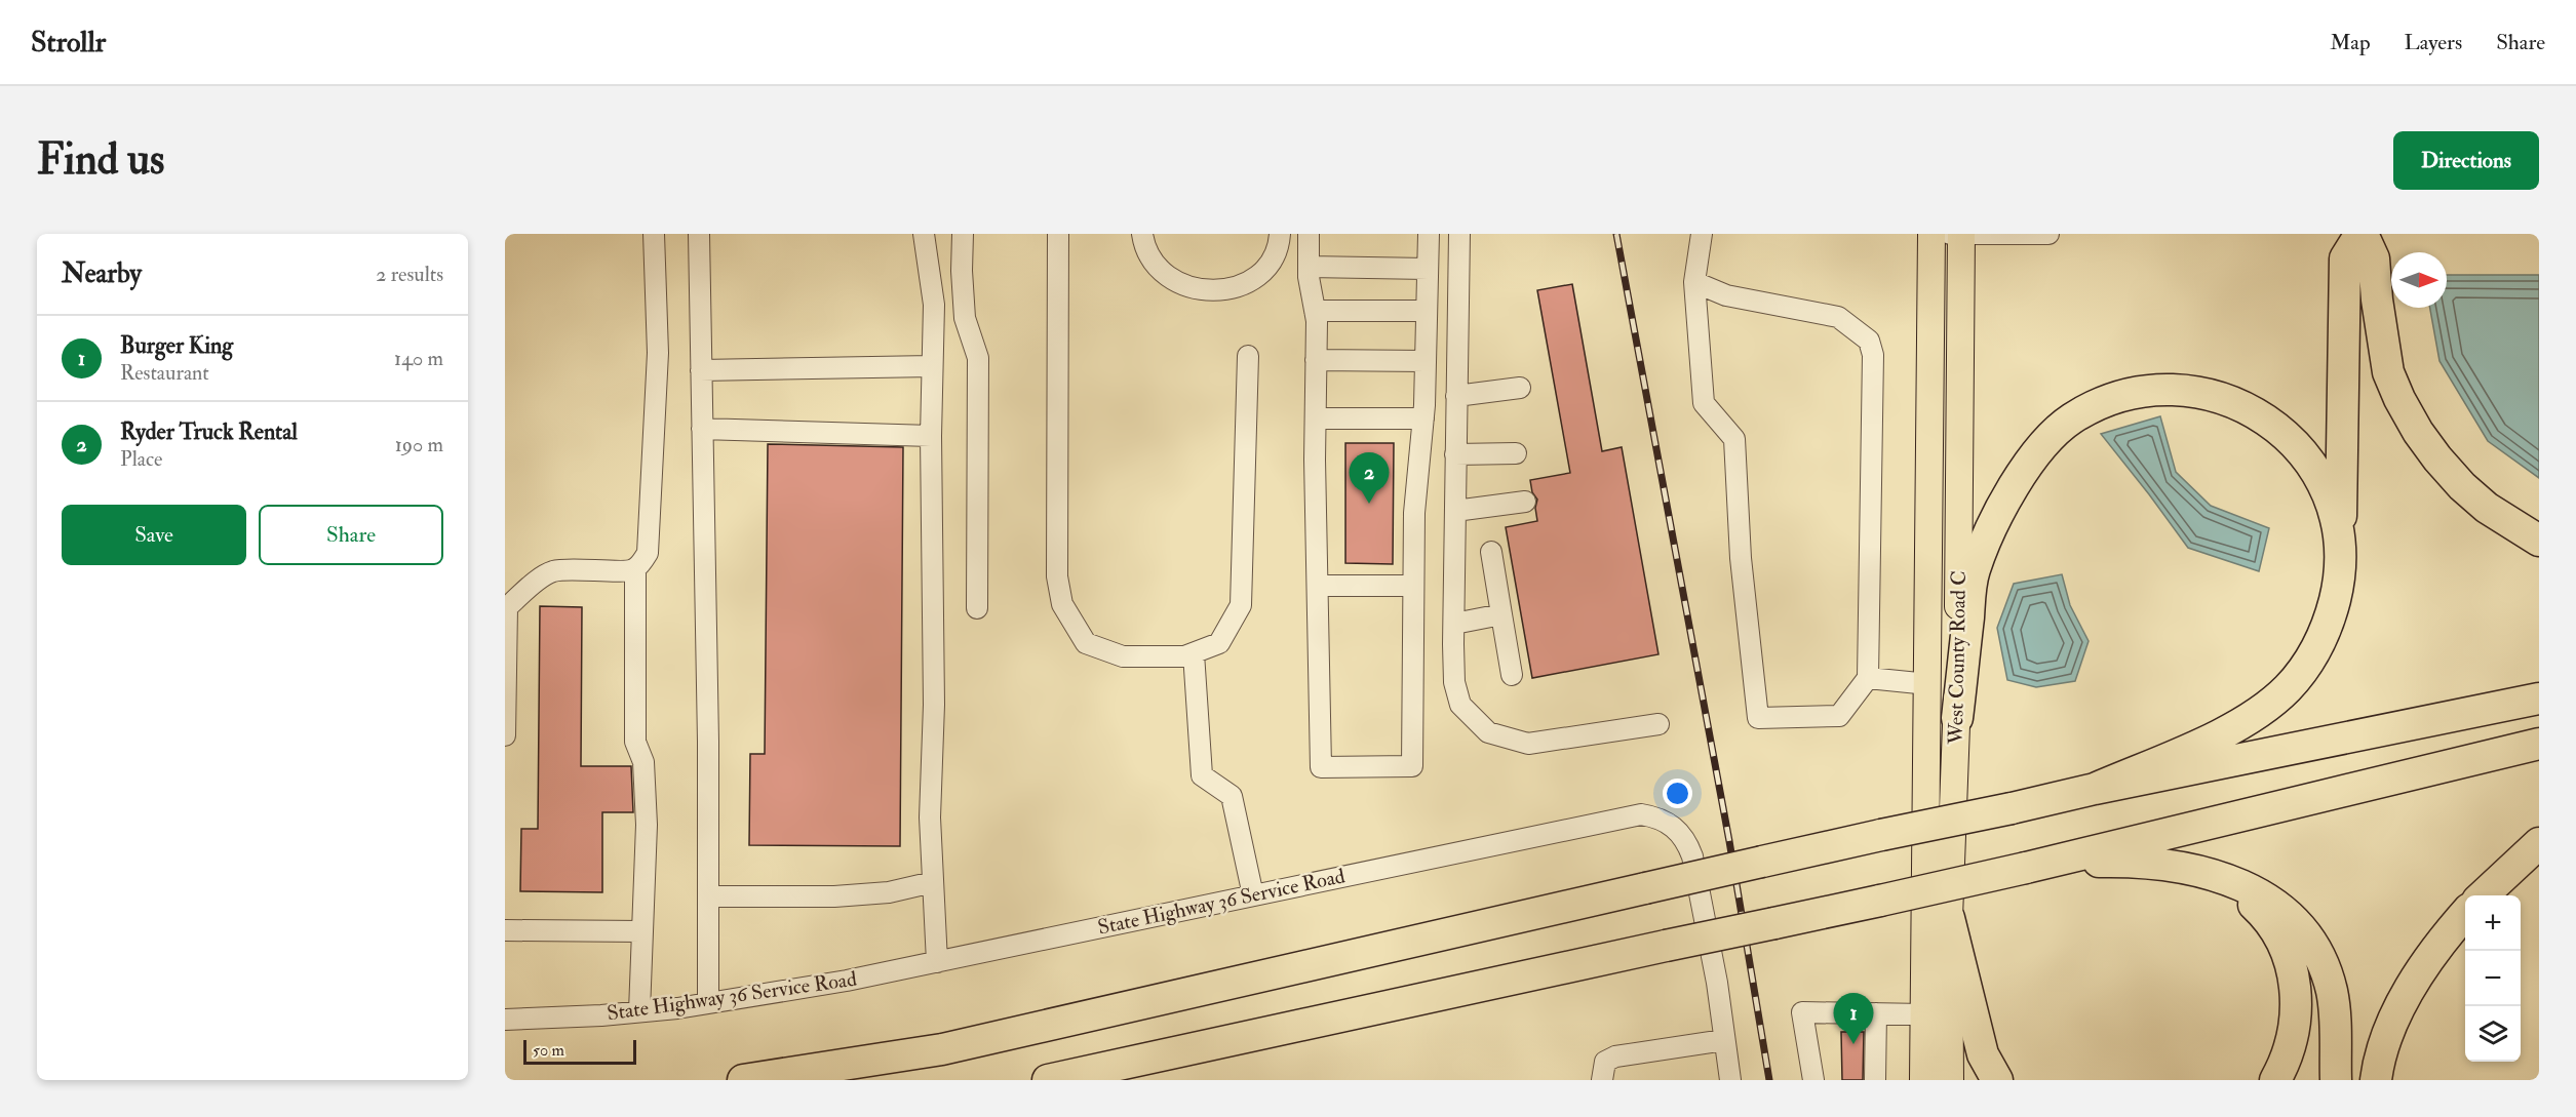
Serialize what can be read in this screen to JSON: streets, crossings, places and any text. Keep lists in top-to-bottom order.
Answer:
{
  "streets": {
    "main road": ["West County Road C"],
    "street": ["State Highway 36 Service Road"]
  },
  "scale_bar": "50 m",
  "north": "right",
  "page": {
    "header": "Strollr",
    "nav": ["Map", "Layers", "Share"],
    "buttons": [
      "Directions",
      ["Save", "Share"]
    ],
    "title": "Find us",
    "heading": ["Nearby", "2 results"],
    "list": [
      {
        "mark": "1",
        "name": "Burger King",
        "note": "Restaurant",
        "value": "140 m"
      },
      {
        "mark": "2",
        "name": "Ryder Truck Rental",
        "note": "Place",
        "value": "190 m"
      }
    ],
    "pins": ["2", "1"],
    "map_buttons": ["+", "−"],
    "scale": "50 m"
  }
}
